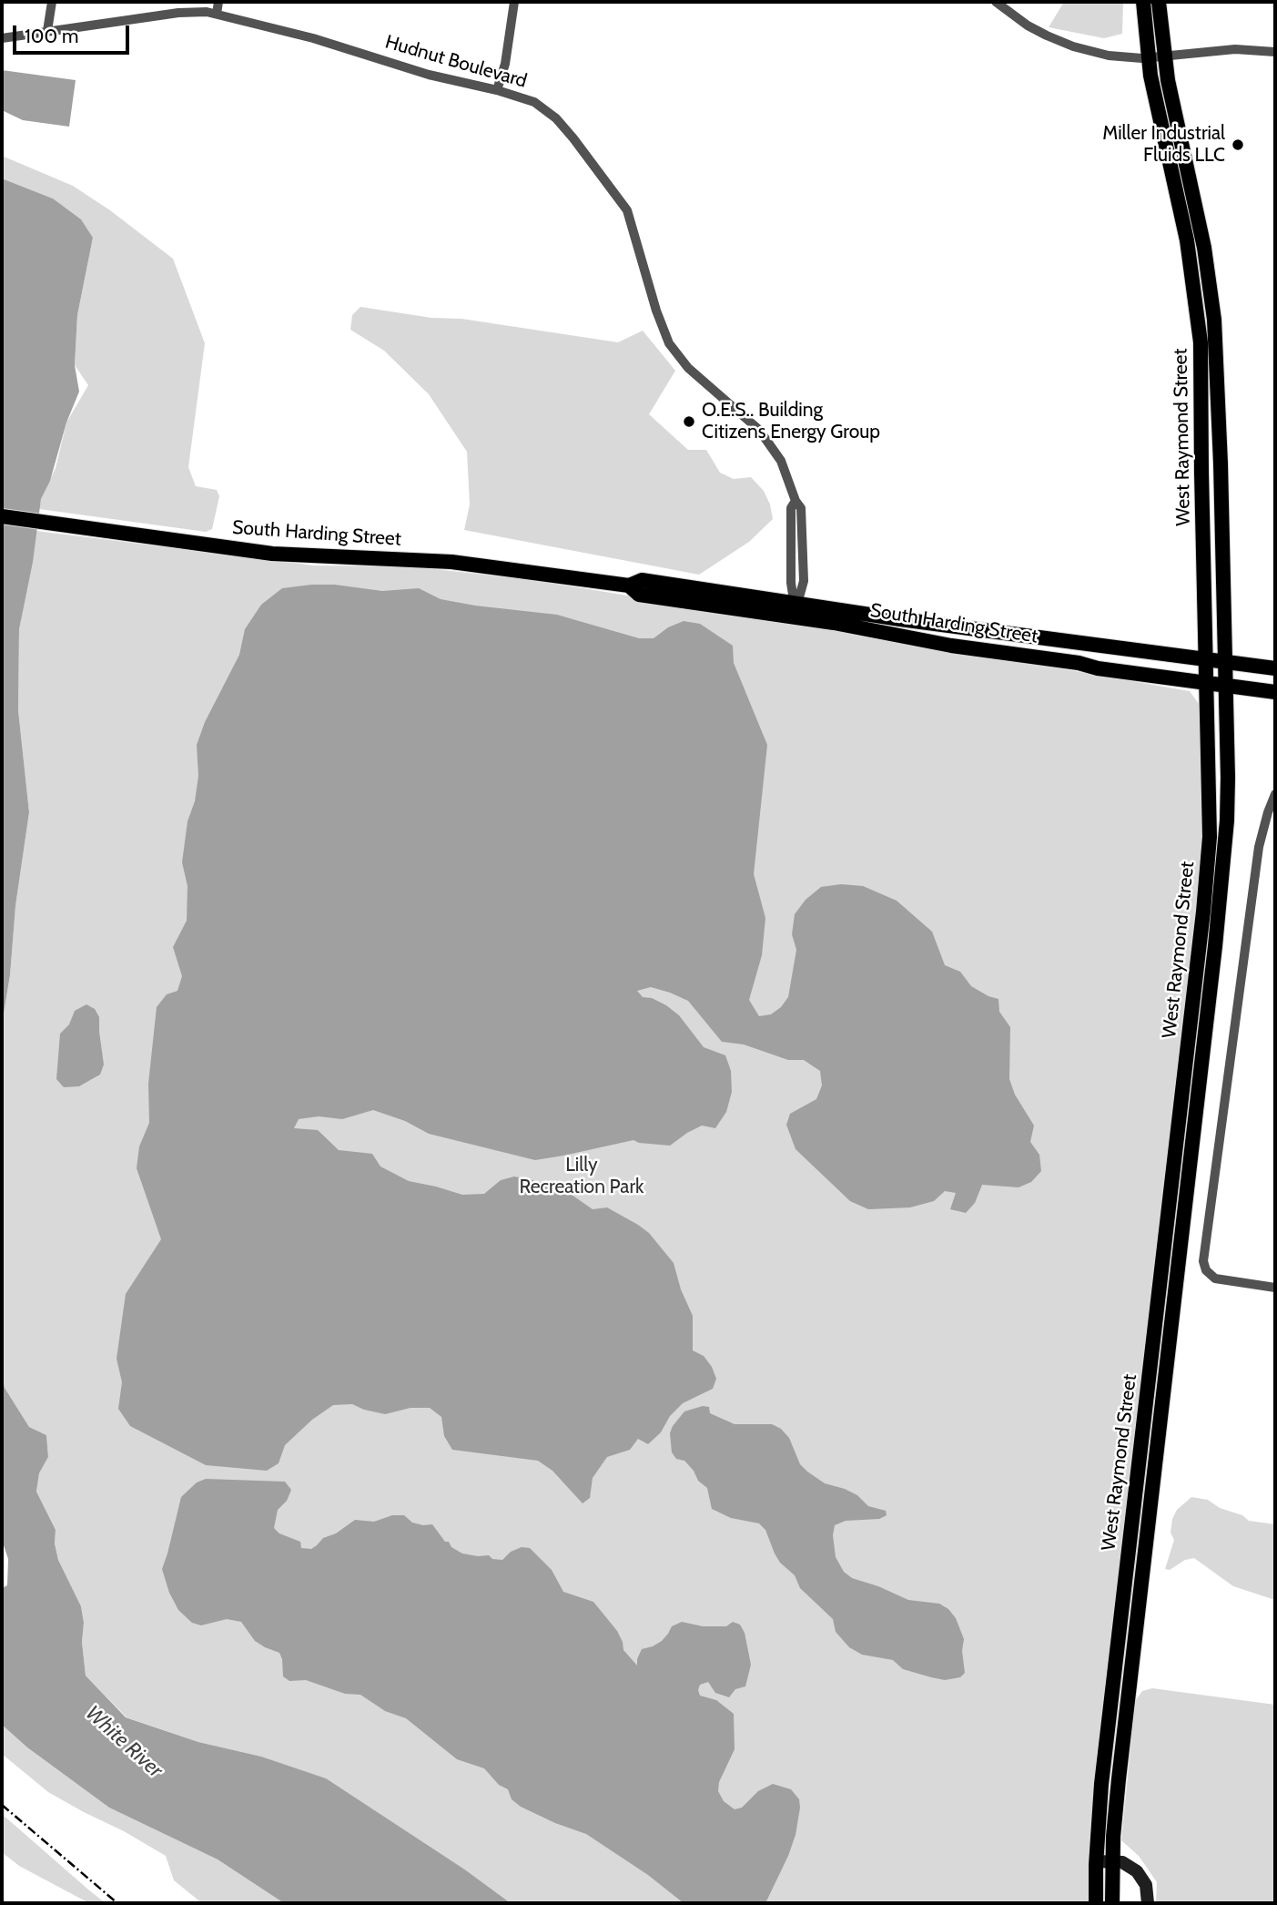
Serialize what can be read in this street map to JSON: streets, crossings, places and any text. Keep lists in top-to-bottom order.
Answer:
{
  "streets": {
    "main road": ["West Raymond Street", "South Harding Street"],
    "street": ["Hudnut Boulevard"]
  },
  "crossings": [
    ["Hudnut Boulevard", "South Harding Street"],
    ["West Raymond Street", "South Harding Street"]
  ],
  "water": ["White River"],
  "parks": ["Lilly Recreation Park"],
  "places": ["Miller Industrial Fluids LLC", "O.E.S.. Building Citizens Energy Group"],
  "scale_bar": "100 m"
}
